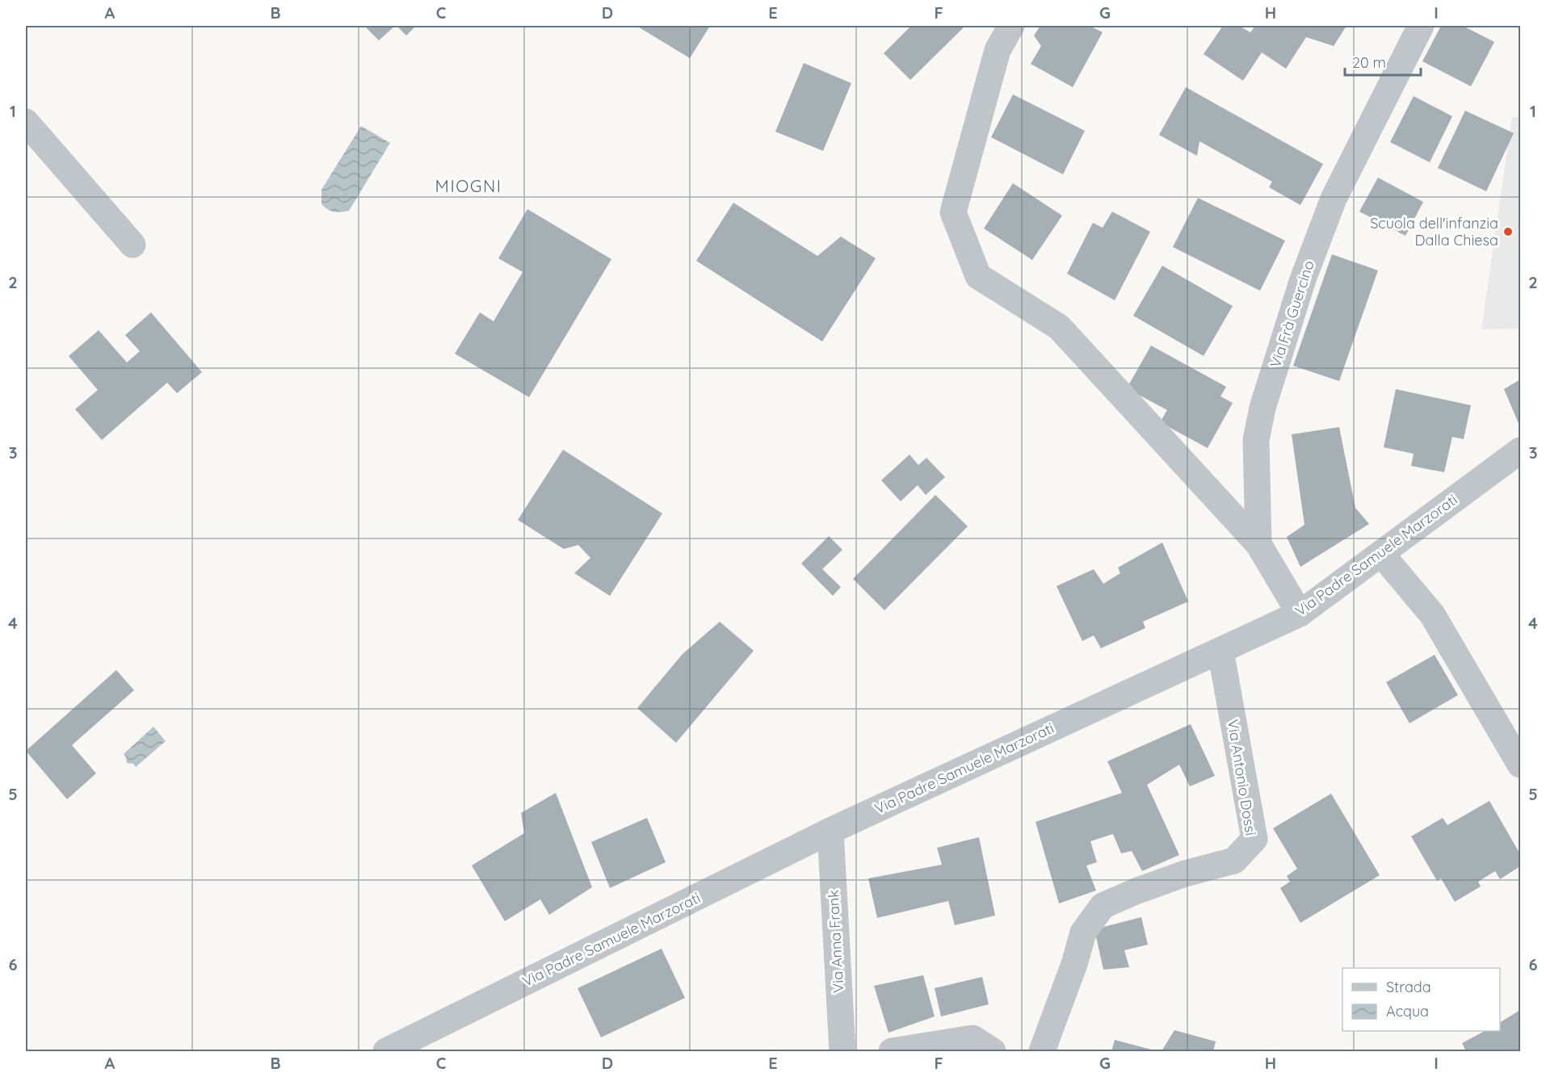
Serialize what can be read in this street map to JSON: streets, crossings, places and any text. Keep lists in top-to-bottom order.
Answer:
{
  "streets": {
    "street": [
      "Via Frà Guercino",
      "Via Padre Samuele Marzorati",
      "Via Antonio Dossi",
      "Via Anna Frank"
    ]
  },
  "crossings": [
    ["Via Frà Guercino", "Via Padre Samuele Marzorati"],
    ["Via Padre Samuele Marzorati", "Via Antonio Dossi"],
    ["Via Padre Samuele Marzorati", "Via Anna Frank"]
  ],
  "districts": ["MIOGNI"],
  "places": ["Scuola dell'infanzia Dalla Chiesa"],
  "legend": ["Strada", "Acqua"],
  "scale_bar": "20 m",
  "grid": {
    "columns": [
      "A",
      "B",
      "C",
      "D",
      "E",
      "F",
      "G",
      "H",
      "I"
    ],
    "rows": [
      "1",
      "2",
      "3",
      "4",
      "5",
      "6"
    ]
  }
}
